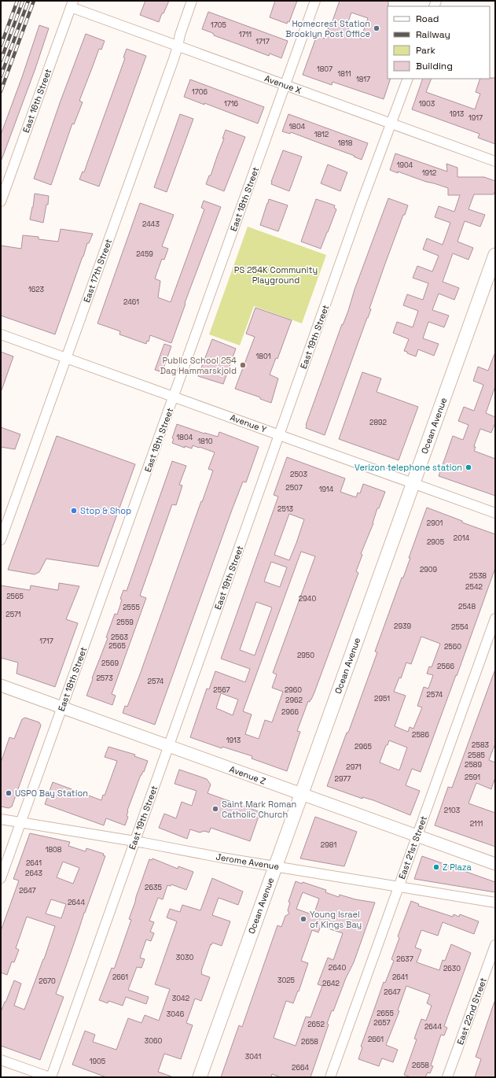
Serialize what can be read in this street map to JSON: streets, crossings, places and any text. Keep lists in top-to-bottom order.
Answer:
{
  "streets": {
    "main road": ["Ocean Avenue"],
    "street": [
      "Avenue X",
      "East 16th Street",
      "East 18th Street",
      "East 17th Street",
      "East 19th Street",
      "Avenue Y",
      "Avenue Z",
      "East 21st Street",
      "Jerome Avenue",
      "East 22nd Street"
    ]
  },
  "crossings": [
    ["Avenue X", "East 16th Street"],
    ["Avenue X", "East 18th Street"],
    ["Avenue X", "East 17th Street"],
    ["Avenue X", "East 19th Street"],
    ["East 18th Street", "Avenue Y"],
    ["East 18th Street", "Avenue Z"],
    ["East 18th Street", "Jerome Avenue"],
    ["East 17th Street", "Avenue Y"],
    ["East 19th Street", "Avenue Y"],
    ["East 19th Street", "Avenue Z"],
    ["East 19th Street", "Jerome Avenue"],
    ["Avenue Y", "Ocean Avenue"],
    ["Ocean Avenue", "Avenue Z"],
    ["Ocean Avenue", "Jerome Avenue"],
    ["Avenue Z", "East 21st Street"],
    ["East 21st Street", "Jerome Avenue"]
  ],
  "parks": ["PS 254K Community Playground"],
  "places": [
    "Homecrest Station Brooklyn Post Office",
    "Public School 254 Dag Hammarskjold",
    "Verizon telephone station",
    "Stop & Shop",
    "USPO Bay Station",
    "Saint Mark Roman Catholic Church",
    "Z Plaza",
    "Young Israel of Kings Bay"
  ],
  "house_numbers": [
    "1705",
    "1711",
    "1717",
    "1807",
    "1811",
    "1817",
    "1706",
    "1716",
    "1903",
    "1913",
    "1917",
    "1804",
    "1812",
    "1818",
    "1904",
    "1912",
    "2443",
    "2459",
    "1623",
    "2461",
    "1801",
    "2892",
    "1804",
    "1810",
    "2503",
    "2507",
    "1914",
    "2513",
    "2901",
    "2014",
    "2905",
    "2909",
    "2538",
    "2542",
    "2565",
    "2940",
    "2548",
    "2555",
    "2571",
    "2559",
    "2939",
    "2554",
    "2563",
    "1717",
    "2565",
    "2560",
    "2950",
    "2569",
    "2566",
    "2573",
    "2574",
    "2567",
    "2960",
    "2574",
    "2951",
    "2962",
    "2966",
    "2586",
    "1913",
    "2583",
    "2965",
    "2585",
    "2589",
    "2971",
    "2591",
    "2977",
    "2103",
    "2111",
    "2981",
    "1808",
    "2641",
    "2643",
    "2635",
    "2647",
    "2644",
    "3030",
    "2637",
    "2640",
    "2630",
    "2661",
    "2641",
    "3025",
    "2670",
    "2642",
    "2647",
    "3042",
    "2655",
    "3046",
    "2657",
    "2652",
    "2644",
    "2661",
    "3060",
    "2658",
    "3041",
    "1905",
    "2658",
    "2664"
  ],
  "legend": [
    "Road",
    "Railway",
    "Park",
    "Building"
  ]
}
